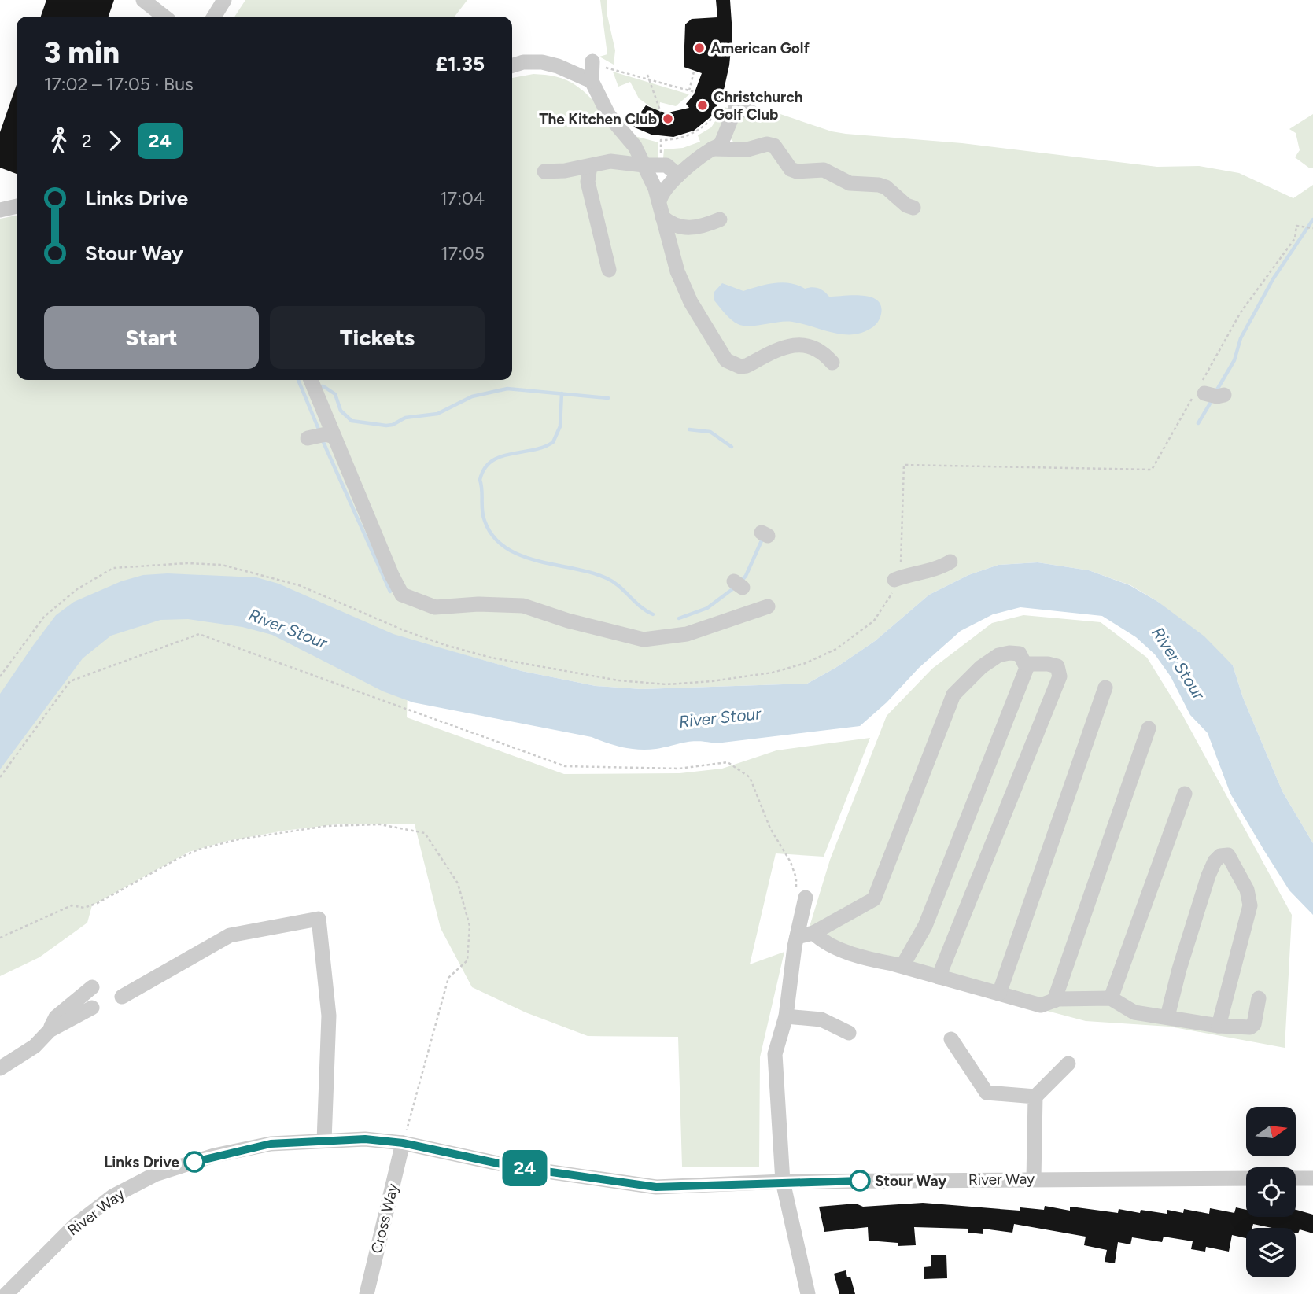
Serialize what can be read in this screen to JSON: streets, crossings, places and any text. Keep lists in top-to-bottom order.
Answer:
{
  "streets": {
    "street": ["River Way", "Cross Way"]
  },
  "crossings": [
    ["River Way", "Cross Way"]
  ],
  "water": ["River Stour"],
  "places": [
    "American Golf",
    "Christchurch Golf Club",
    "The Kitchen Club",
    "Links Drive",
    "Stour Way"
  ],
  "lines": ["bus line 24"],
  "north": "right",
  "page": {
    "on_map": "24",
    "heading": ["3 min", "17:02 – 17:05 · Bus", "£1.35"],
    "legs": ["2", "24"],
    "list": [
      {
        "name": "Links Drive",
        "value": "17:04"
      },
      {
        "name": "Stour Way",
        "value": "17:05"
      }
    ],
    "buttons": ["Start", "Tickets"]
  }
}
